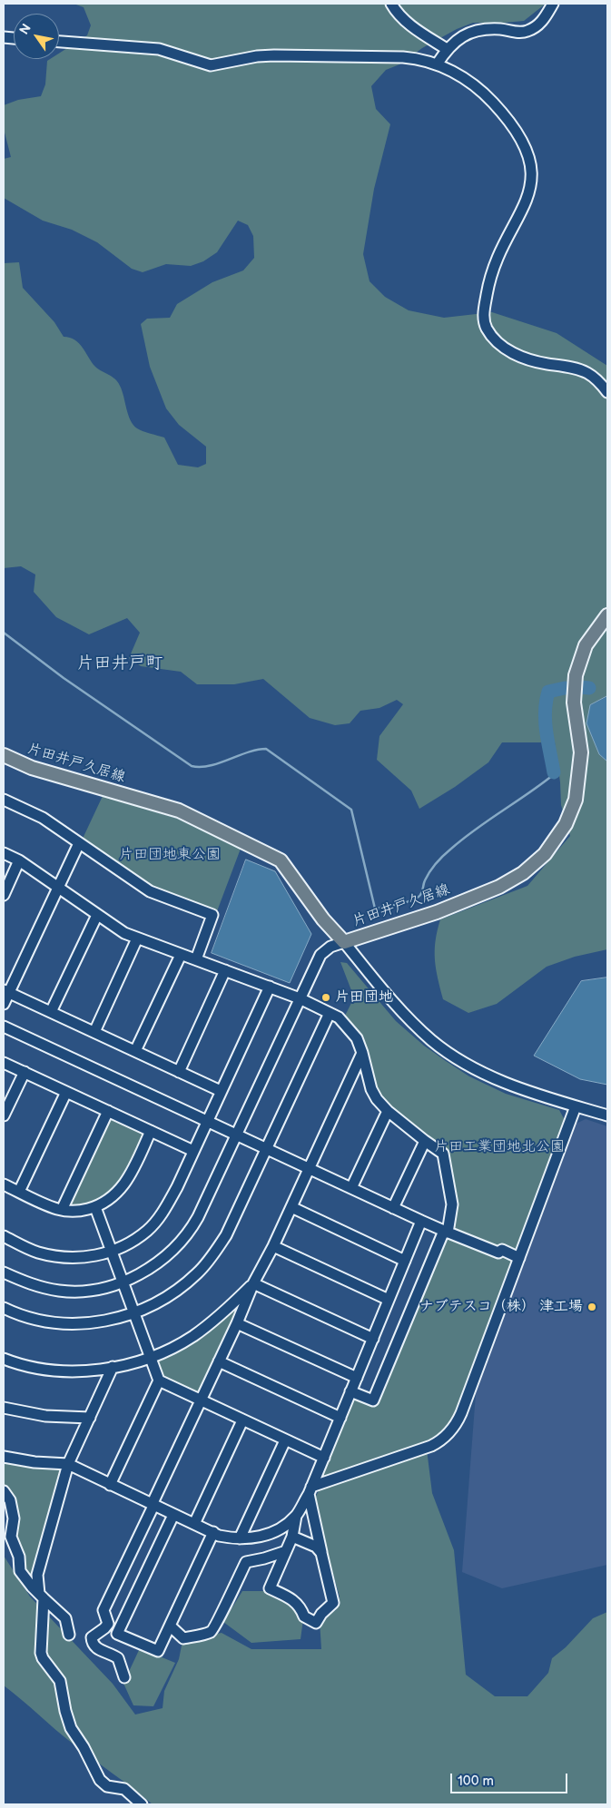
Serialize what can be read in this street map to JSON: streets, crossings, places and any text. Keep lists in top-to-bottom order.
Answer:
{
  "streets": {
    "main road": ["片田井戸久居線"]
  },
  "districts": ["片田井戸町"],
  "parks": ["片田団地東公園", "片田工業団地北公園"],
  "places": ["片田団地", "ナブテスコ（株） 津工場"],
  "scale_bar": "100 m",
  "north": "top left"
}
